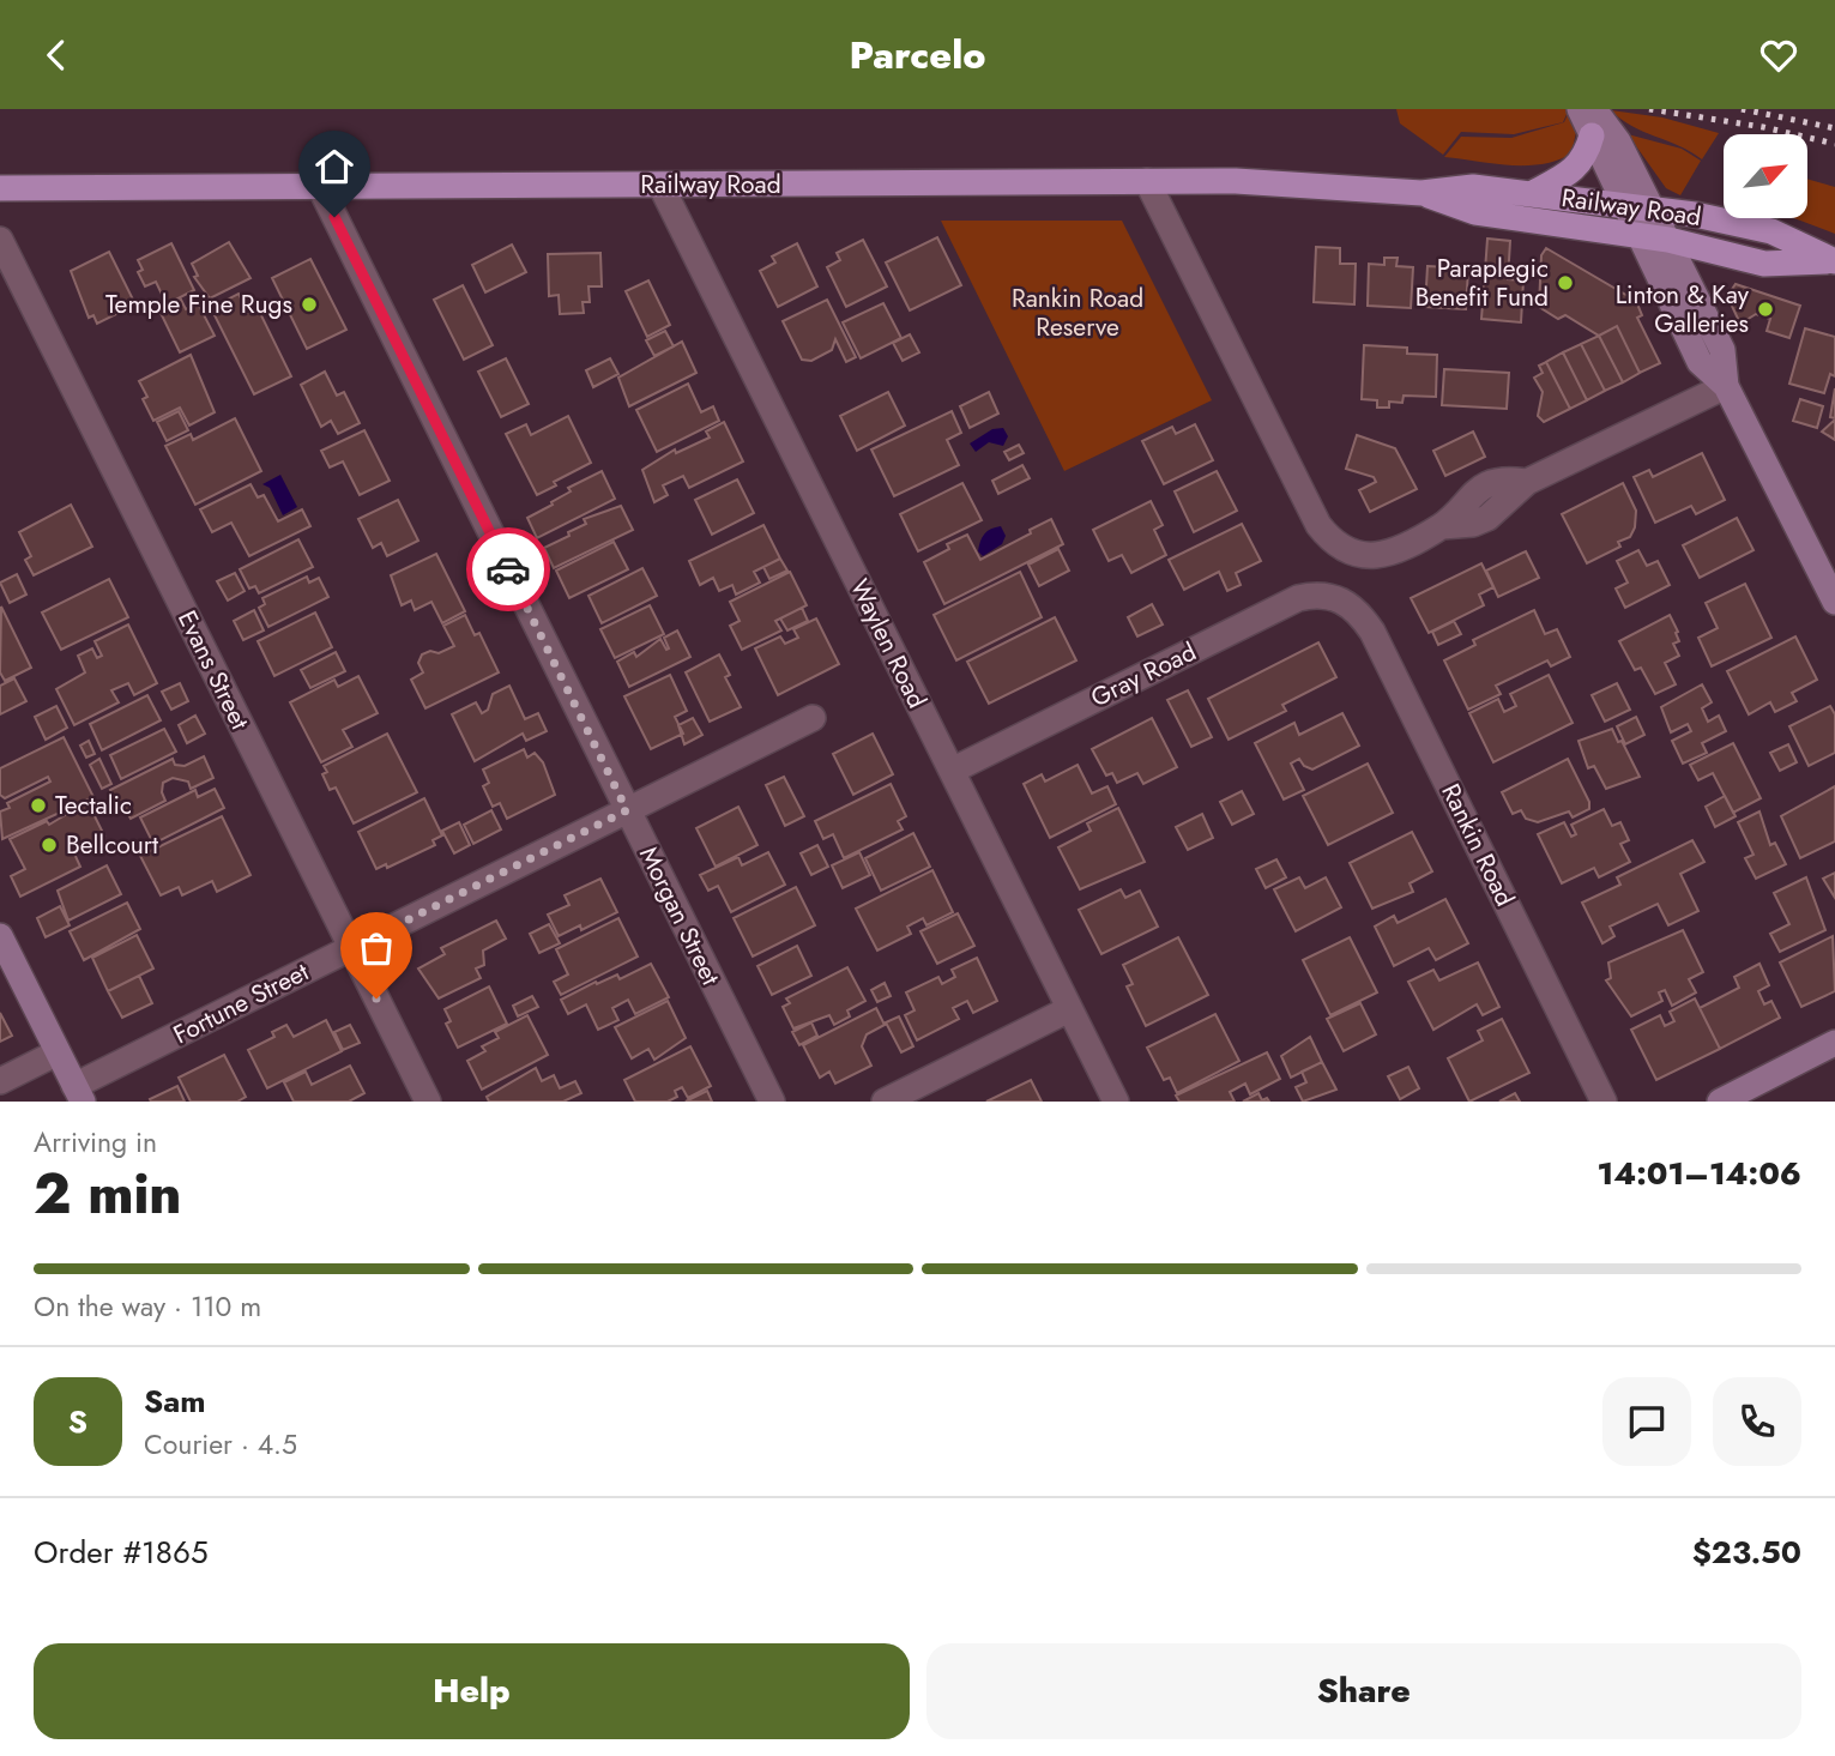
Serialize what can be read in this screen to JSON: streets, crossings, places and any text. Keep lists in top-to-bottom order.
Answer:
{
  "streets": {
    "main road": ["Railway Road"],
    "street": [
      "Waylen Road",
      "Evans Street",
      "Gray Road",
      "Rankin Road",
      "Morgan Street",
      "Fortune Street"
    ]
  },
  "crossings": [
    ["Railway Road", "Waylen Road"],
    ["Railway Road", "Morgan Street"],
    ["Waylen Road", "Gray Road"],
    ["Evans Street", "Fortune Street"],
    ["Gray Road", "Rankin Road"],
    ["Morgan Street", "Fortune Street"]
  ],
  "parks": ["Rankin Road Reserve"],
  "places": [
    "Paraplegic Benefit Fund",
    "Temple Fine Rugs",
    "Linton & Kay Galleries",
    "Tectalic",
    "Bellcourt"
  ],
  "north": "top right",
  "page": {
    "header": "Parcelo",
    "heading": ["2 min", "Arriving in", "14:01–14:06"],
    "panel": [
      "Sam",
      "Courier · 4.5",
      "Order #1865",
      "$23.50"
    ],
    "bar": "On the way · 110 m",
    "round": "S",
    "buttons": ["Help", "Share"]
  }
}
